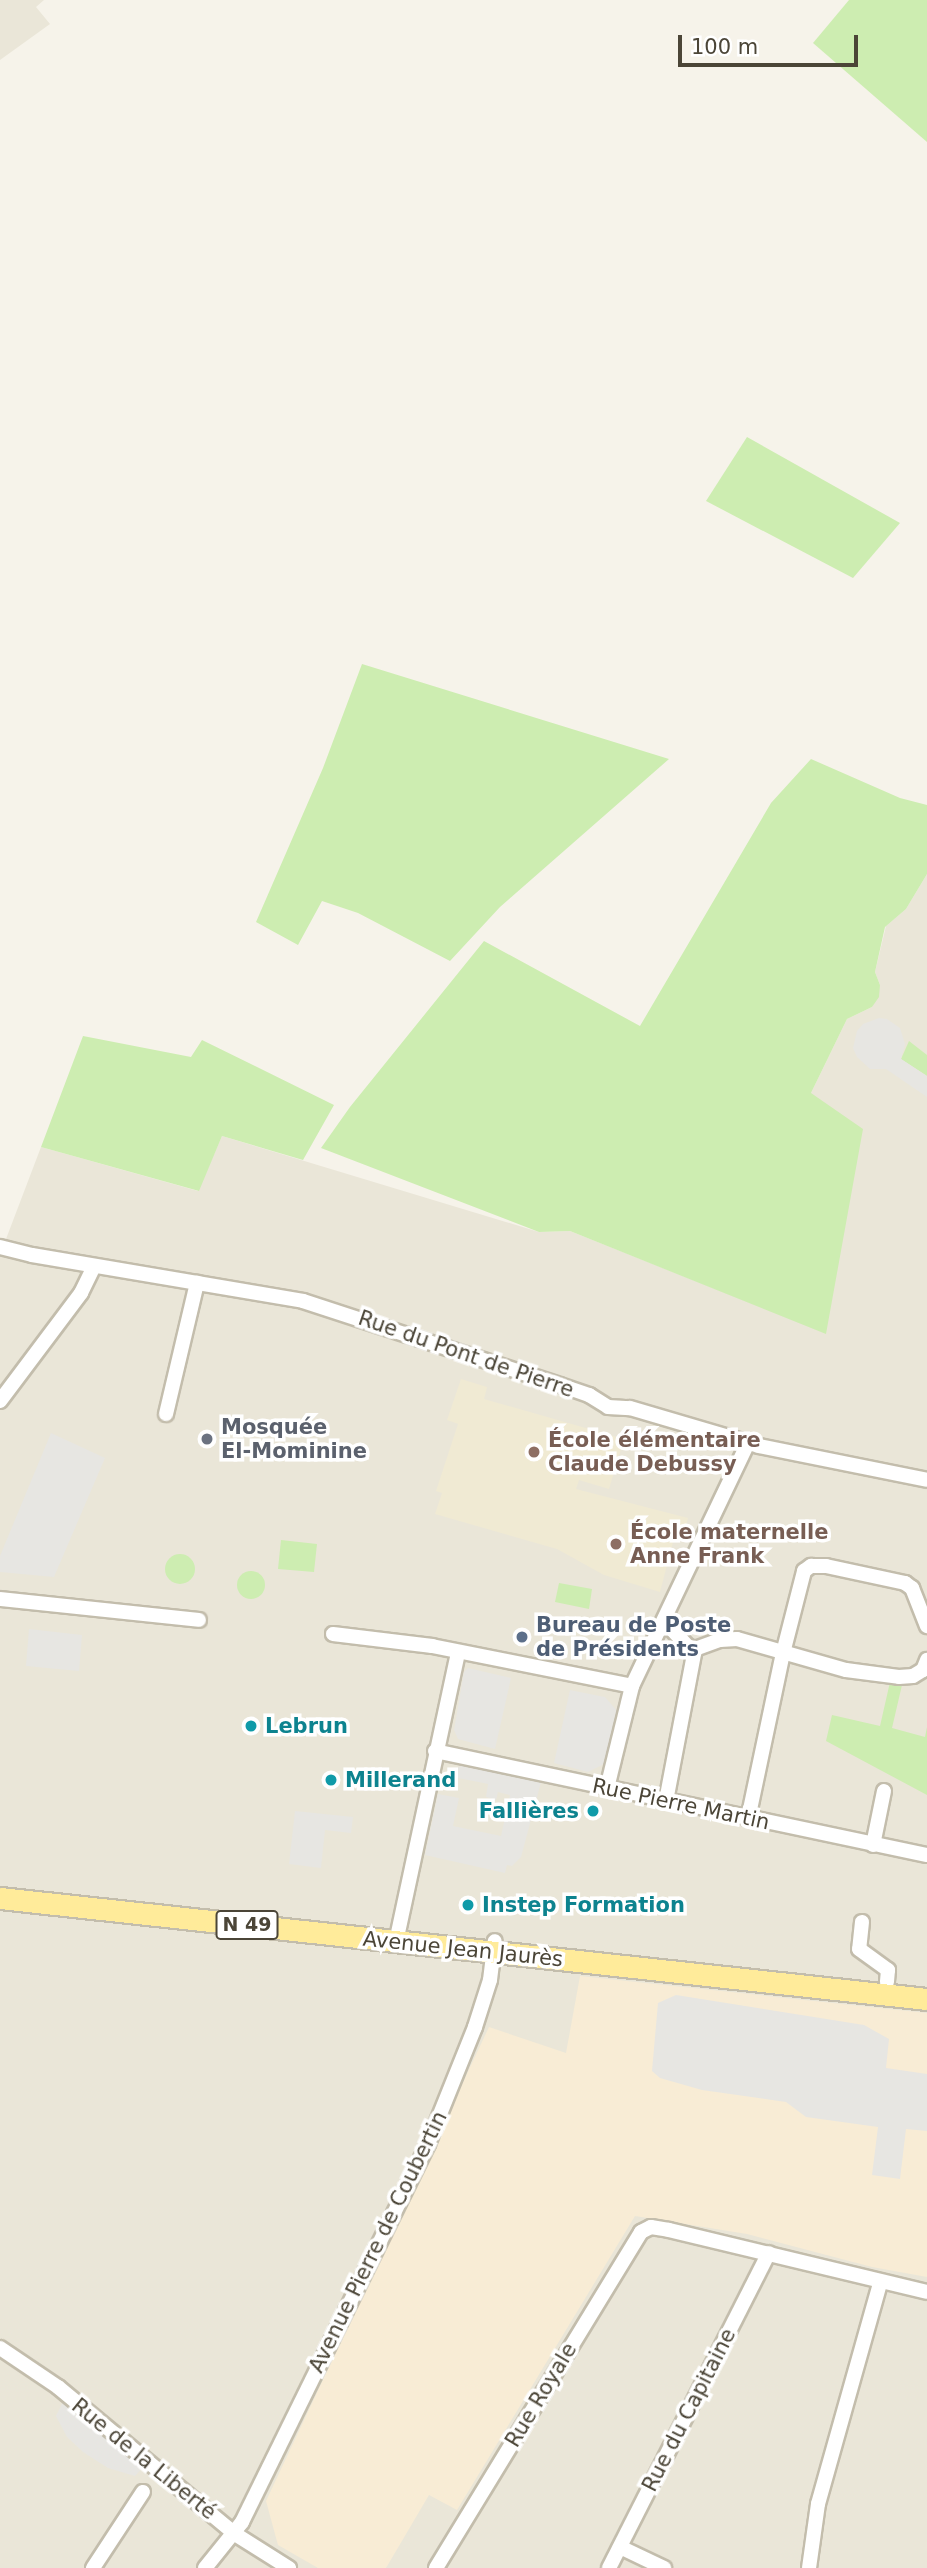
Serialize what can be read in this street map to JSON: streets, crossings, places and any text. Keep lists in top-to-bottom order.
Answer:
{
  "streets": {
    "main road": ["N 49", "Avenue Jean Jaurès"],
    "street": [
      "Rue du Pont de Pierre",
      "Rue Pierre Martin",
      "Avenue Pierre de Coubertin",
      "Rue Royale",
      "Rue du Capitaine",
      "Rue de la Liberté"
    ]
  },
  "crossings": [
    ["Avenue Jean Jaurès", "Avenue Pierre de Coubertin"],
    ["Avenue Pierre de Coubertin", "Rue de la Liberté"],
    ["Rue Royale", "Rue du Capitaine"]
  ],
  "places": [
    "Mosquée El-Mominine",
    "École élémentaire Claude Debussy",
    "École maternelle Anne Frank",
    "Bureau de Poste de Présidents",
    "Lebrun",
    "Millerand",
    "Fallières",
    "Instep Formation"
  ],
  "scale_bar": "100 m"
}
